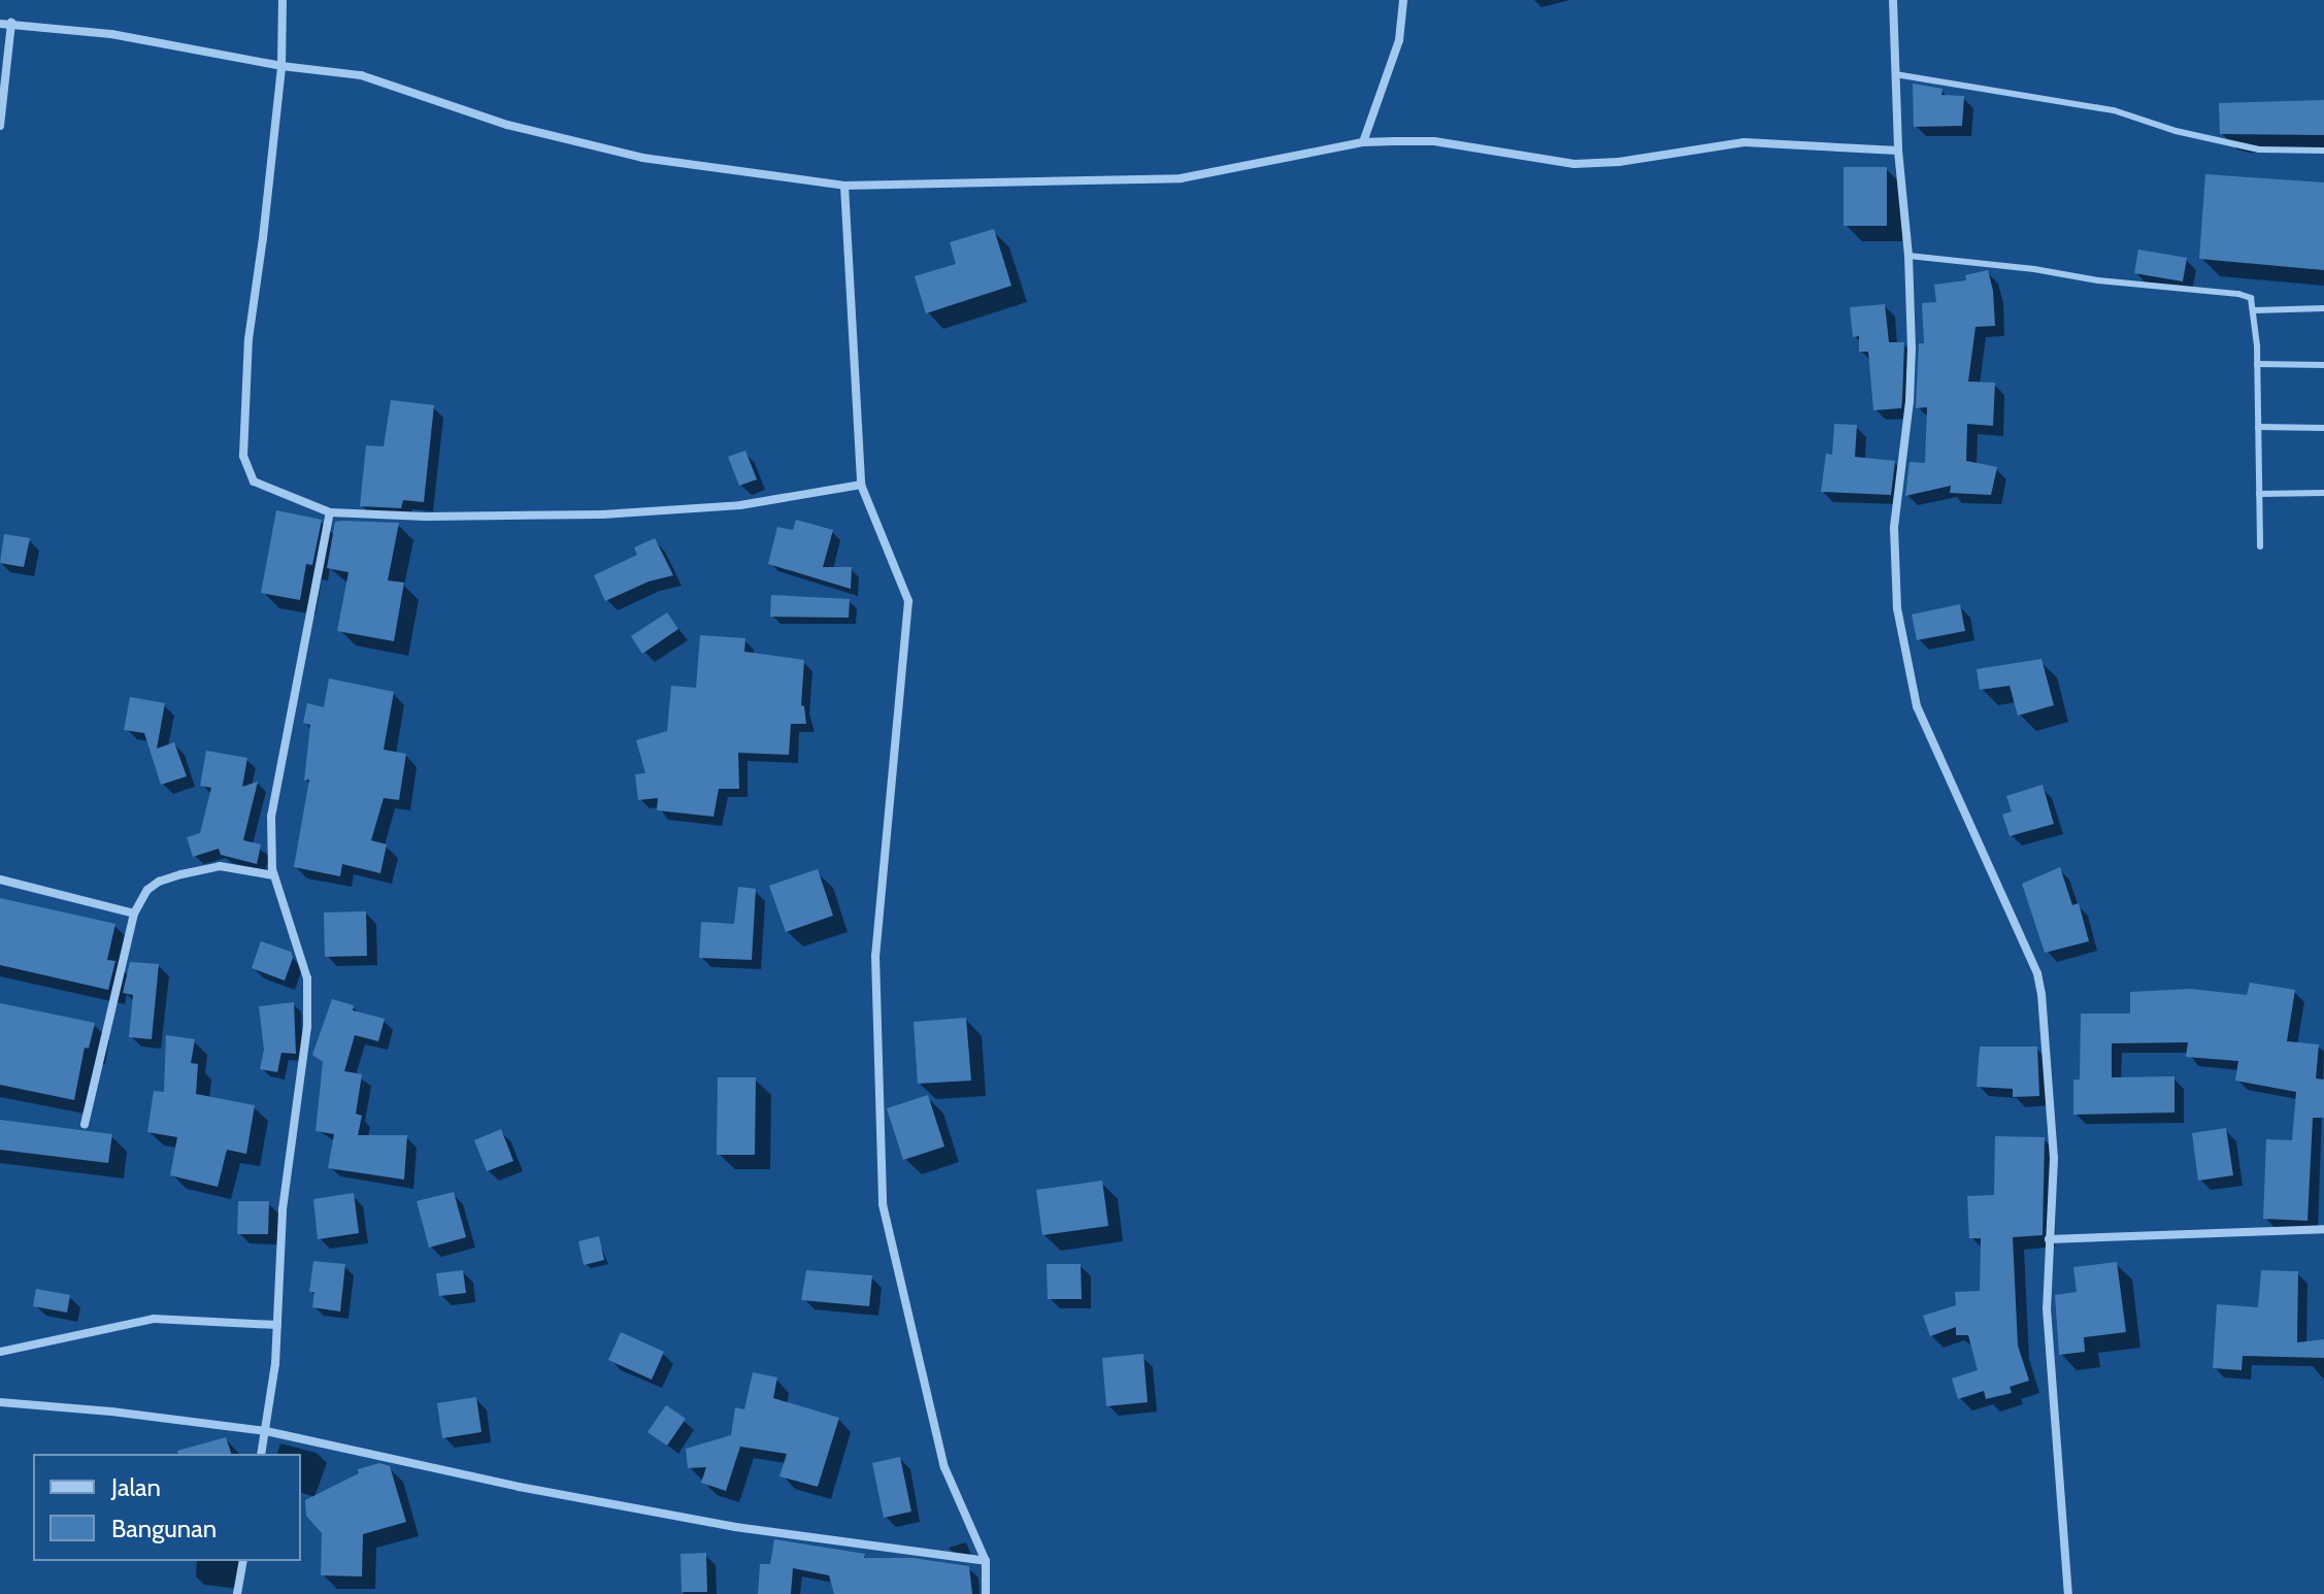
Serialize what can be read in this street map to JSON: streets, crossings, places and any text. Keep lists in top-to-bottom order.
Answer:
{
  "legend": ["Jalan", "Bangunan"]
}
